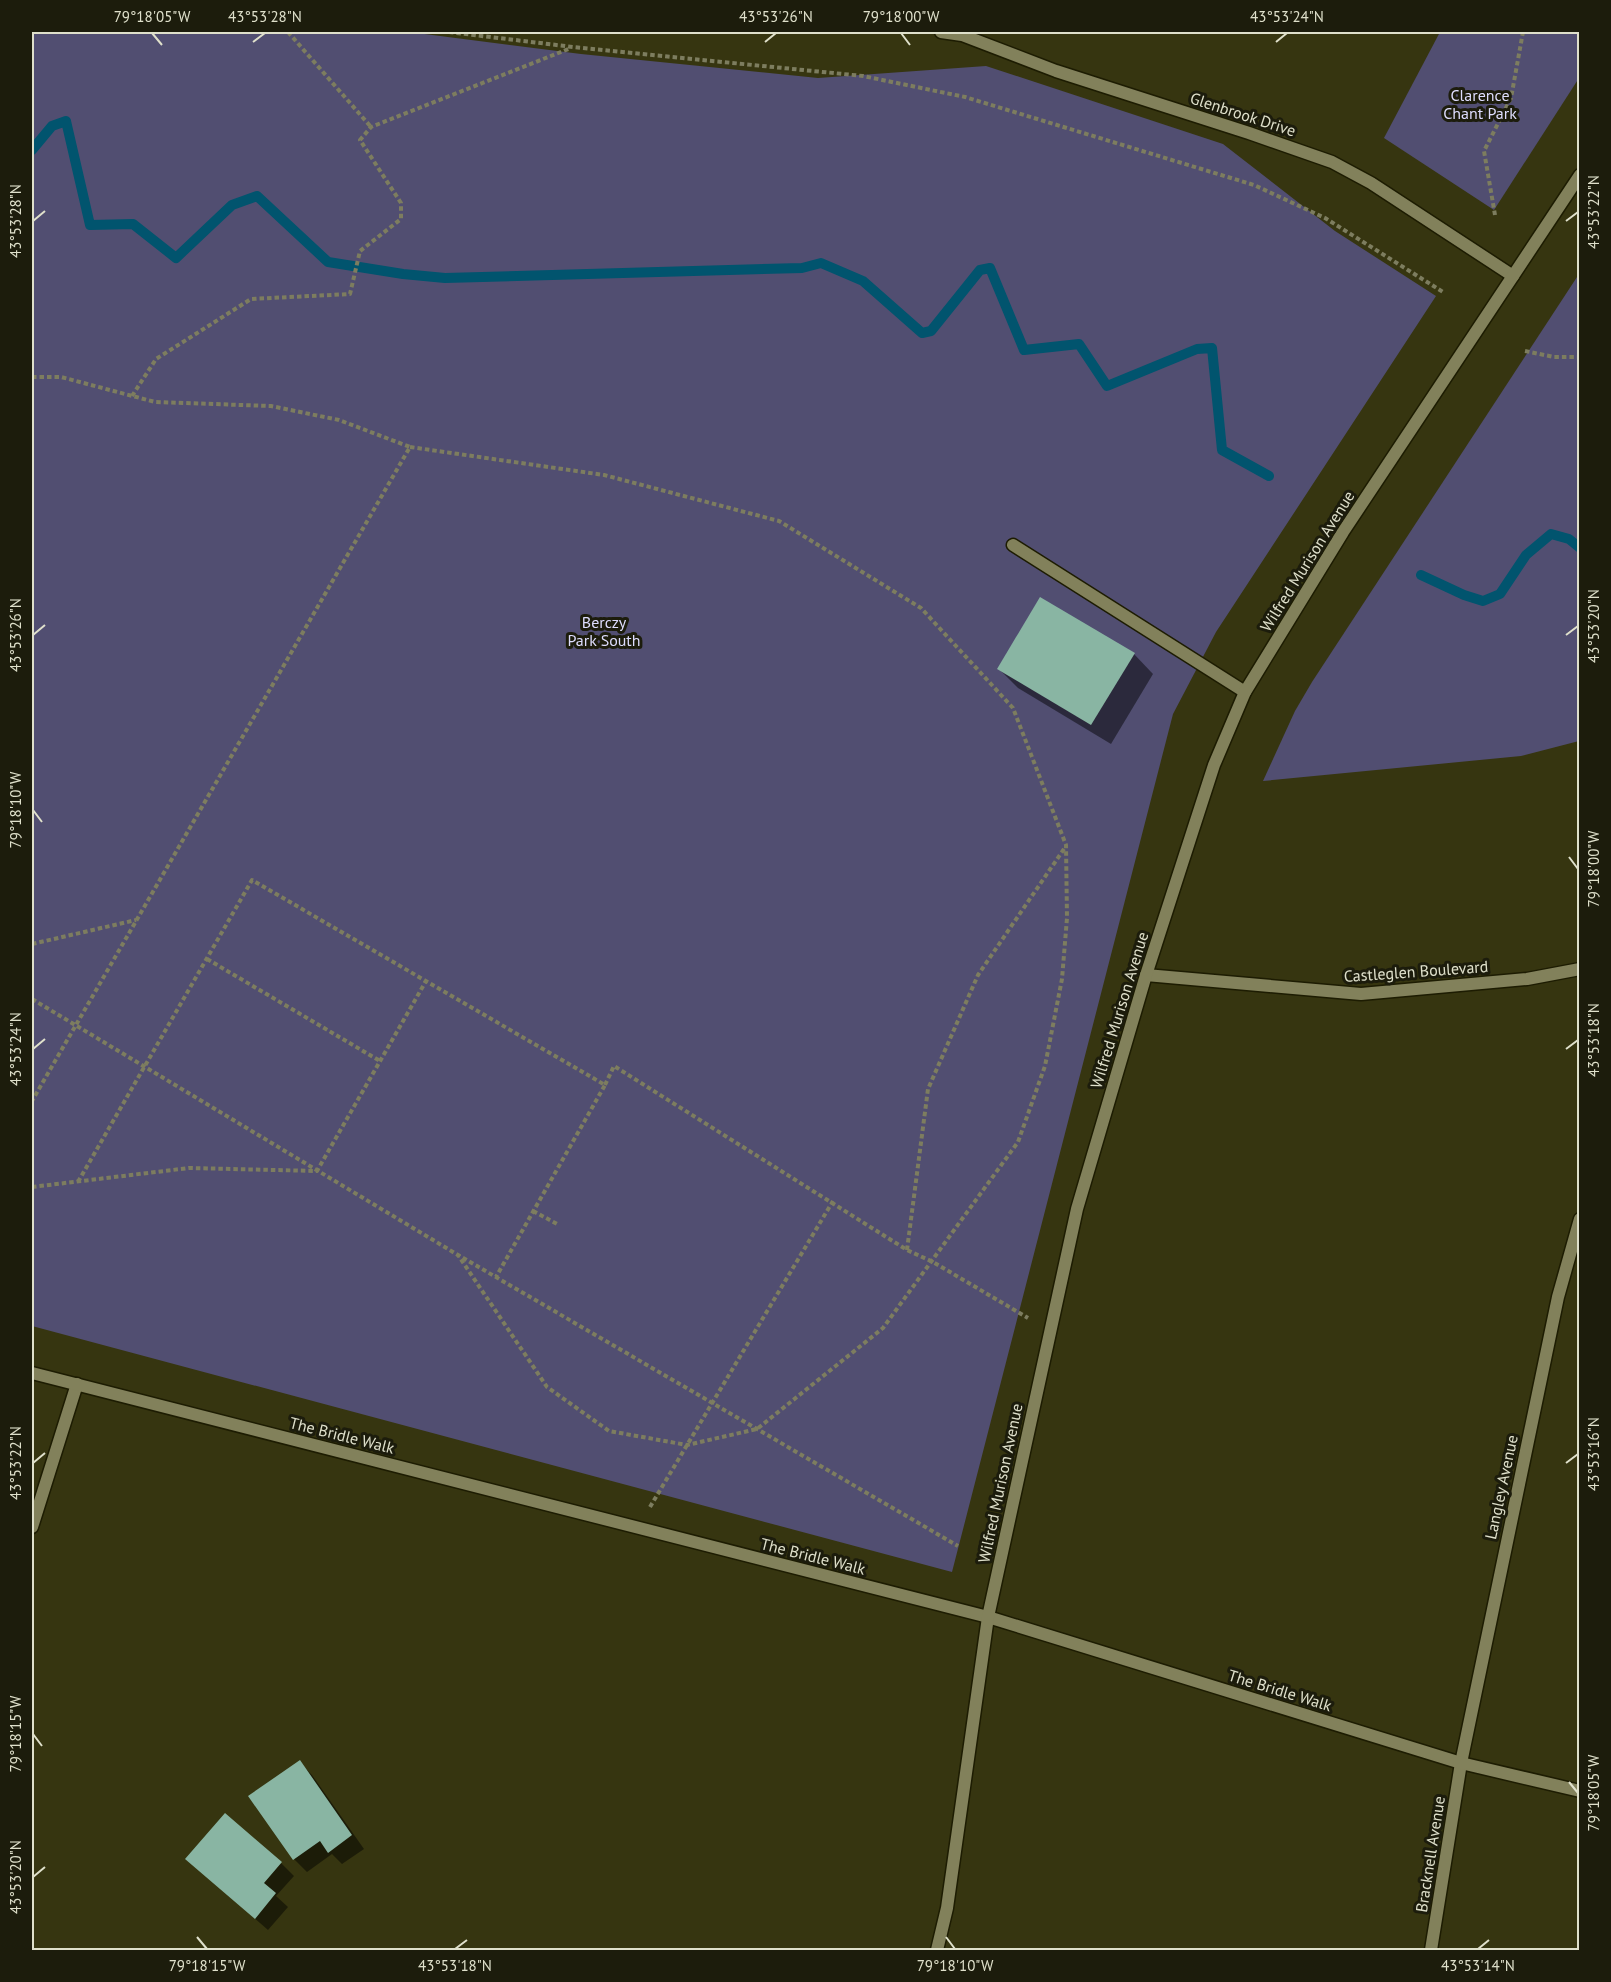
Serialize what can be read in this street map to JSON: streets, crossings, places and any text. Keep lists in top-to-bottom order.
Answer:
{
  "streets": {
    "street": [
      "Glenbrook Drive",
      "Wilfred Murison Avenue",
      "Castleglen Boulevard",
      "The Bridle Walk",
      "Langley Avenue",
      "Bracknell Avenue"
    ]
  },
  "crossings": [
    ["Glenbrook Drive", "Wilfred Murison Avenue"],
    ["Wilfred Murison Avenue", "Castleglen Boulevard"],
    ["Wilfred Murison Avenue", "The Bridle Walk"],
    ["The Bridle Walk", "Langley Avenue"],
    ["The Bridle Walk", "Bracknell Avenue"],
    ["Langley Avenue", "Bracknell Avenue"]
  ],
  "parks": ["Clarence Chant Park", "Berczy Park South"],
  "coordinates": [
    "79°18'05\"W",
    "43°53'28\"N",
    "43°53'26\"N",
    "79°18'00\"W",
    "43°53'24\"N",
    "43°53'22\"N",
    "43°53'20\"N",
    "79°18'10\"W",
    "43°53'18\"N",
    "43°53'16\"N",
    "79°18'15\"W",
    "43°53'14\"N"
  ]
}
